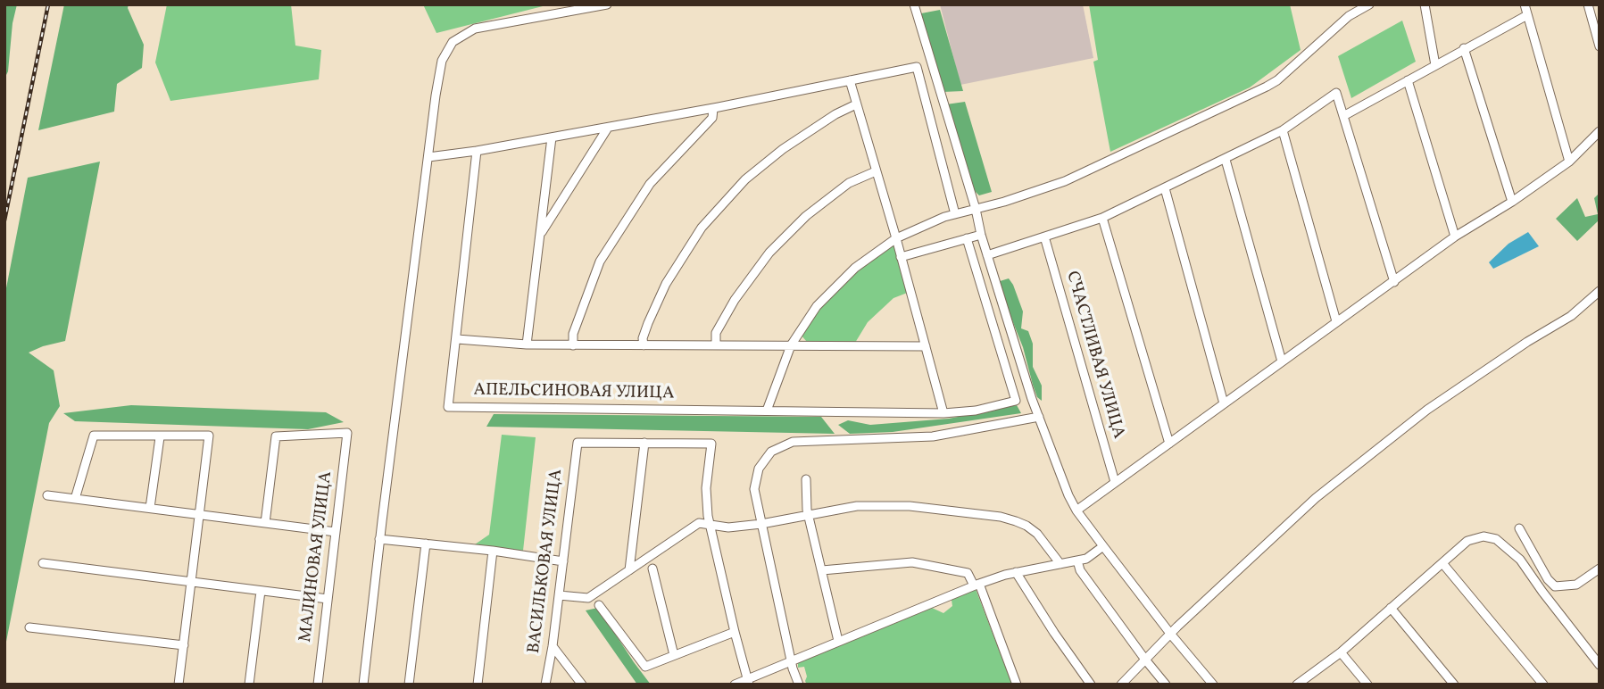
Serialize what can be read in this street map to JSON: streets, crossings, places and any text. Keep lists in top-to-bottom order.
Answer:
{
  "streets": {
    "street": [
      "СЧАСТЛИВАЯ УЛИЦА",
      "АПЕЛЬСИНОВАЯ УЛИЦА",
      "МАЛИНОВАЯ УЛИЦА",
      "ВАСИЛЬКОВАЯ УЛИЦА"
    ]
  }
}
